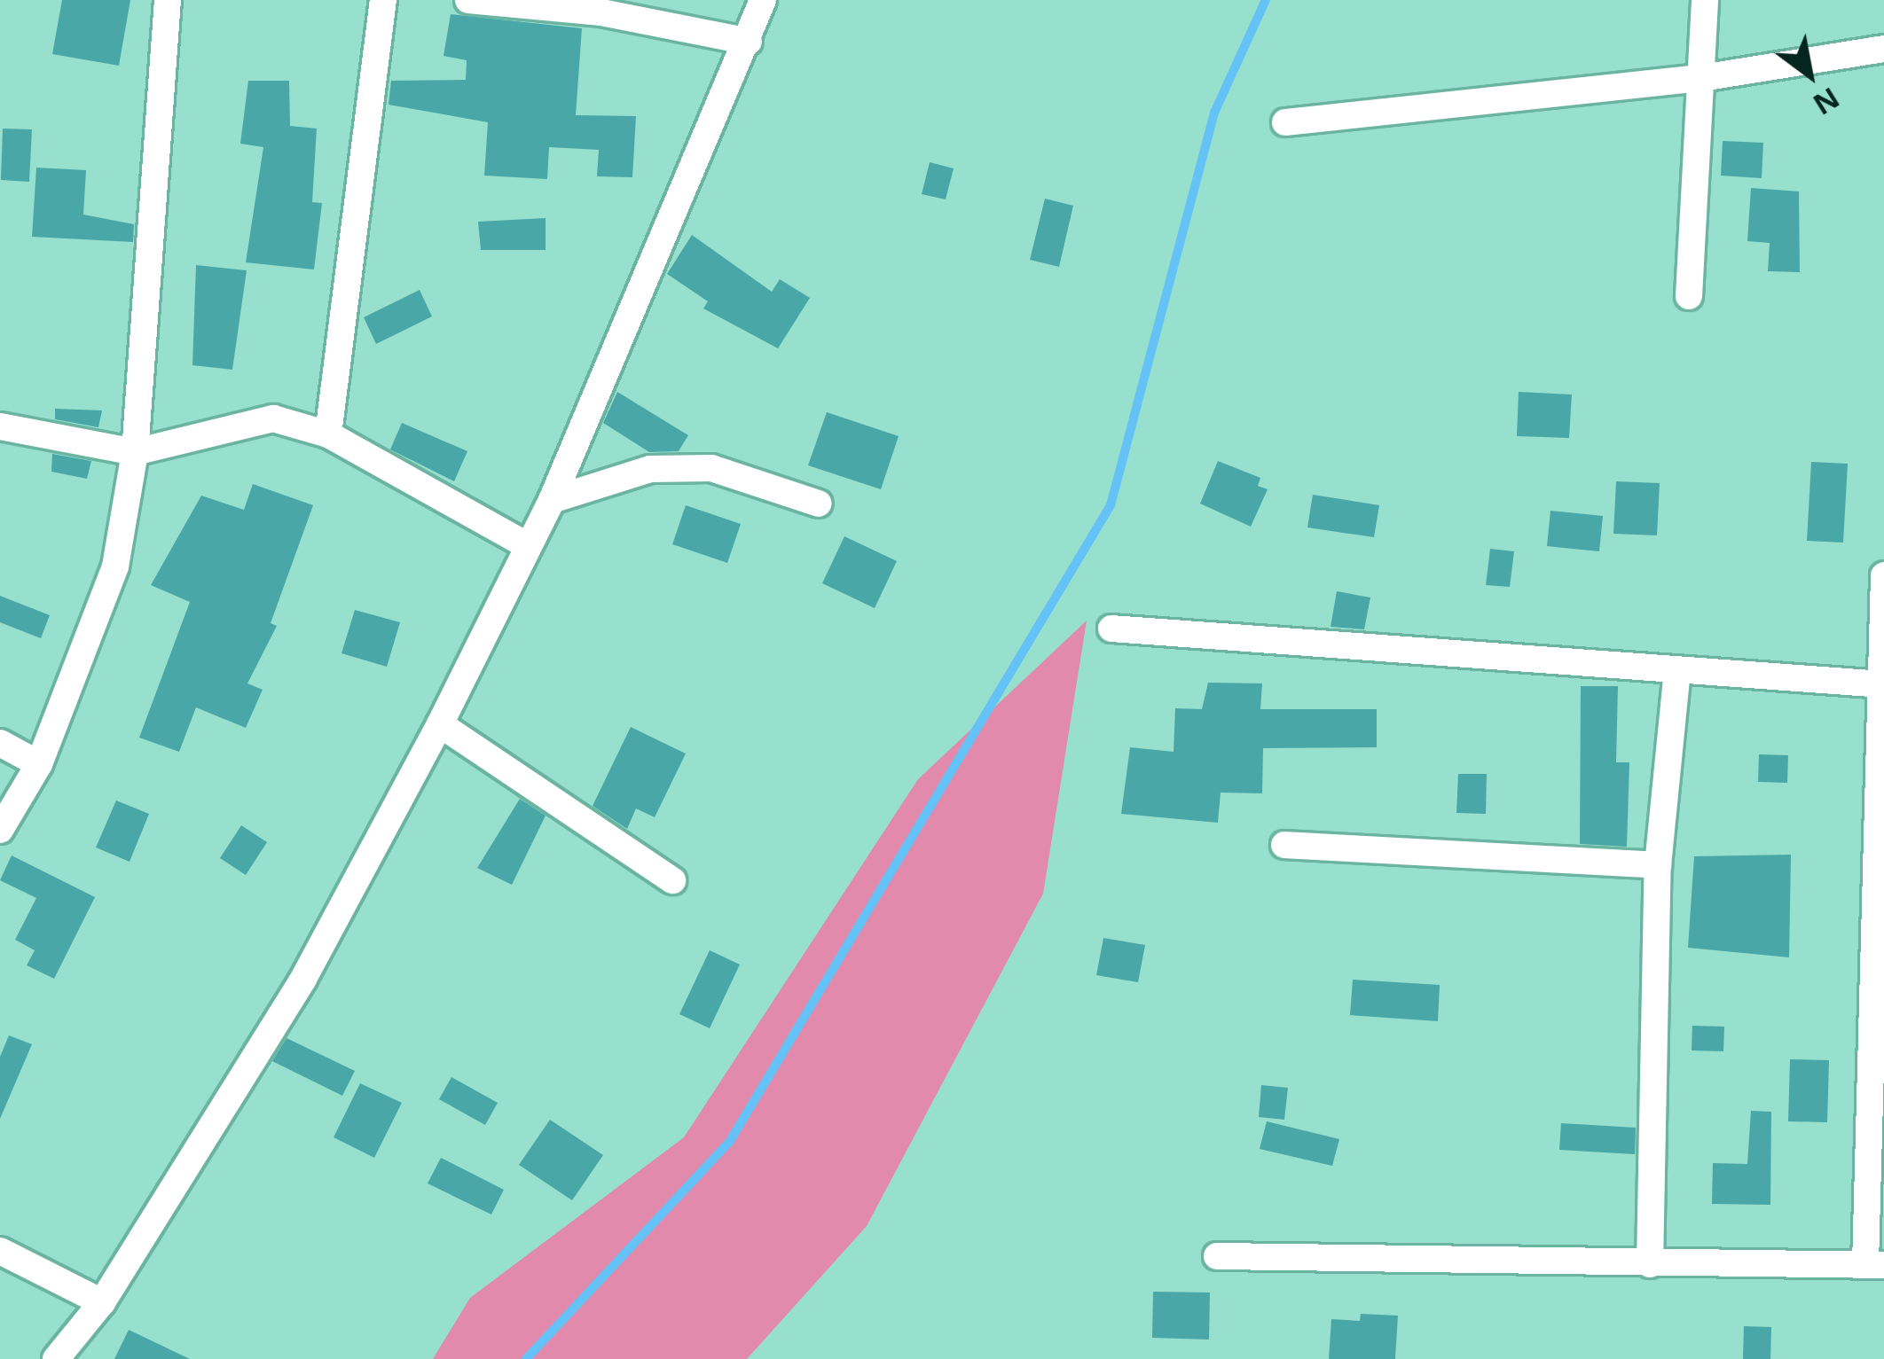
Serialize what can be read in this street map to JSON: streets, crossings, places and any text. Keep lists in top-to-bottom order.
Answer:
{
  "north": "bottom right"
}
